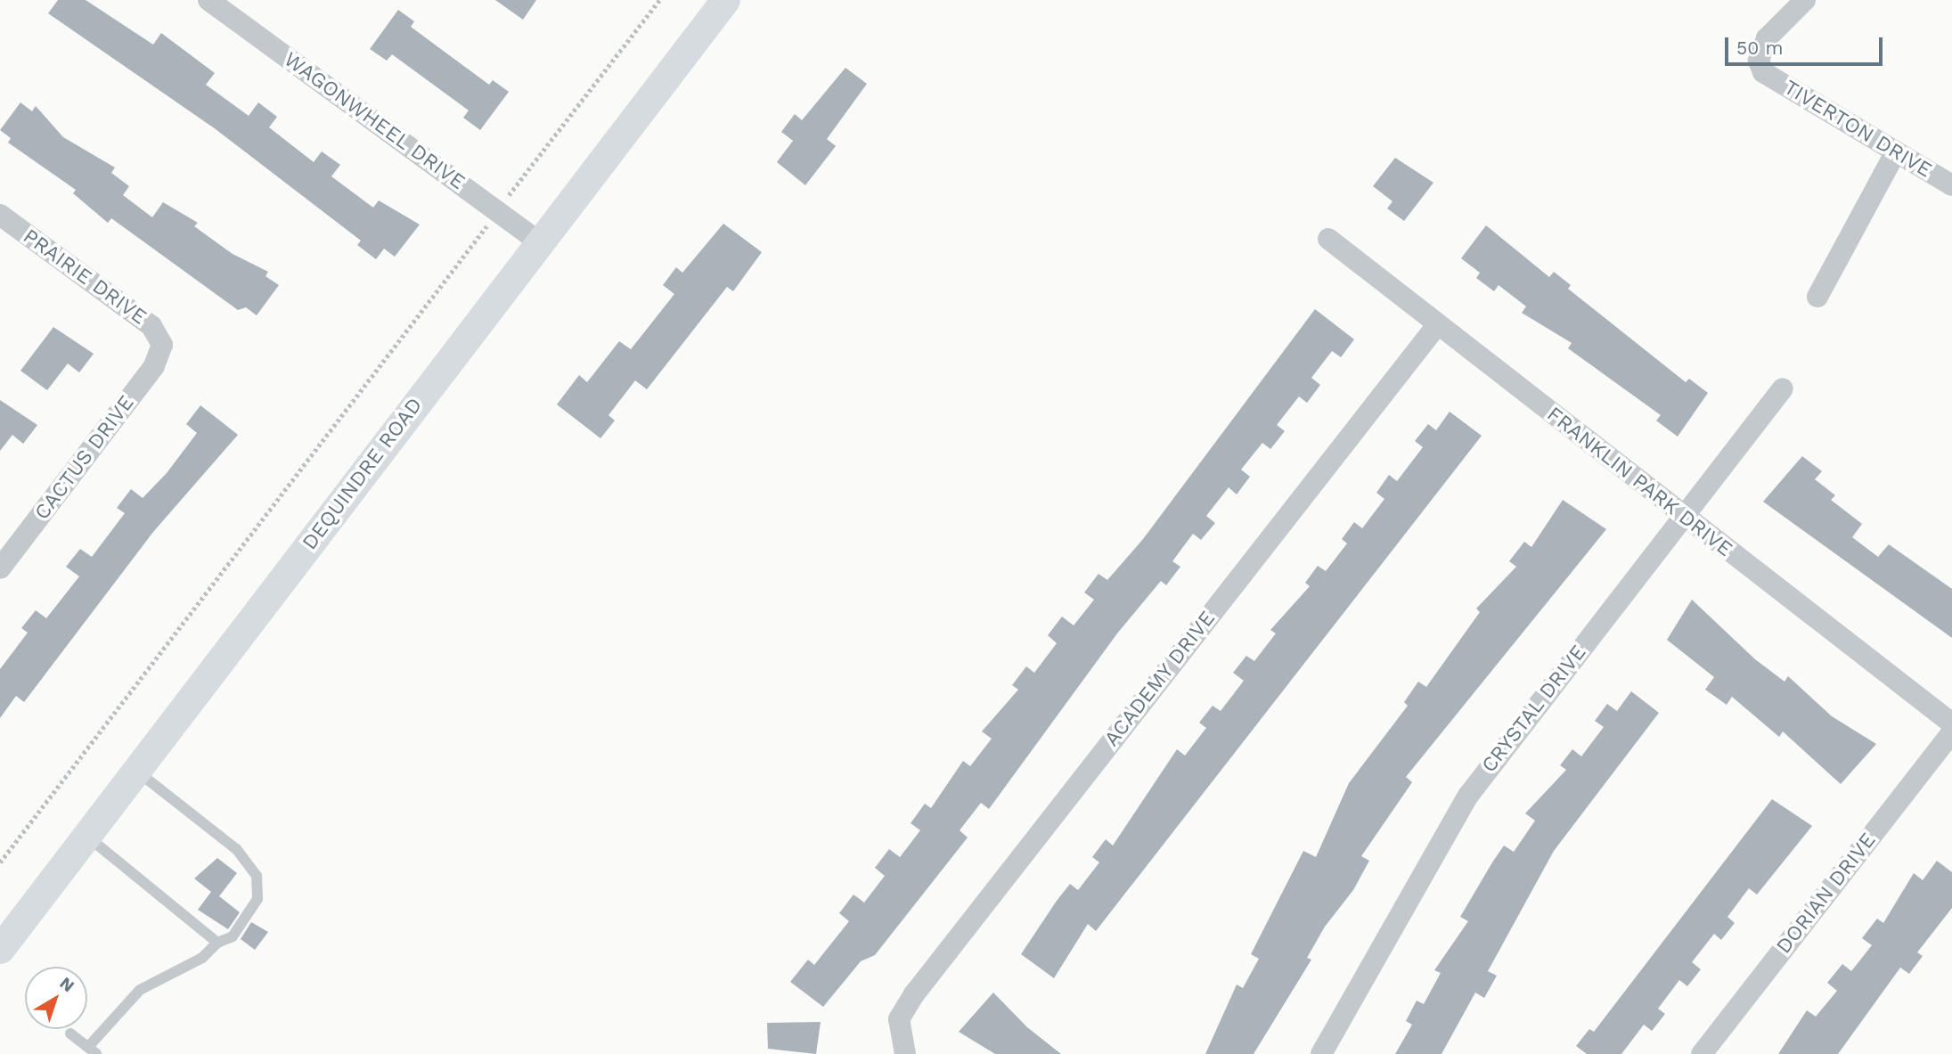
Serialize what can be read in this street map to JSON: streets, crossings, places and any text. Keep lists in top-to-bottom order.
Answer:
{
  "streets": {
    "main road": ["DEQUINDRE ROAD"],
    "street": [
      "WAGONWHEEL DRIVE",
      "TIVERTON DRIVE",
      "PRAIRIE DRIVE",
      "CACTUS DRIVE",
      "FRANKLIN PARK DRIVE",
      "ACADEMY DRIVE",
      "CRYSTAL DRIVE",
      "DORIAN DRIVE"
    ]
  },
  "crossings": [
    ["WAGONWHEEL DRIVE", "DEQUINDRE ROAD"],
    ["PRAIRIE DRIVE", "CACTUS DRIVE"],
    ["FRANKLIN PARK DRIVE", "ACADEMY DRIVE"],
    ["FRANKLIN PARK DRIVE", "CRYSTAL DRIVE"]
  ],
  "scale_bar": "50 m",
  "north": "top right"
}
